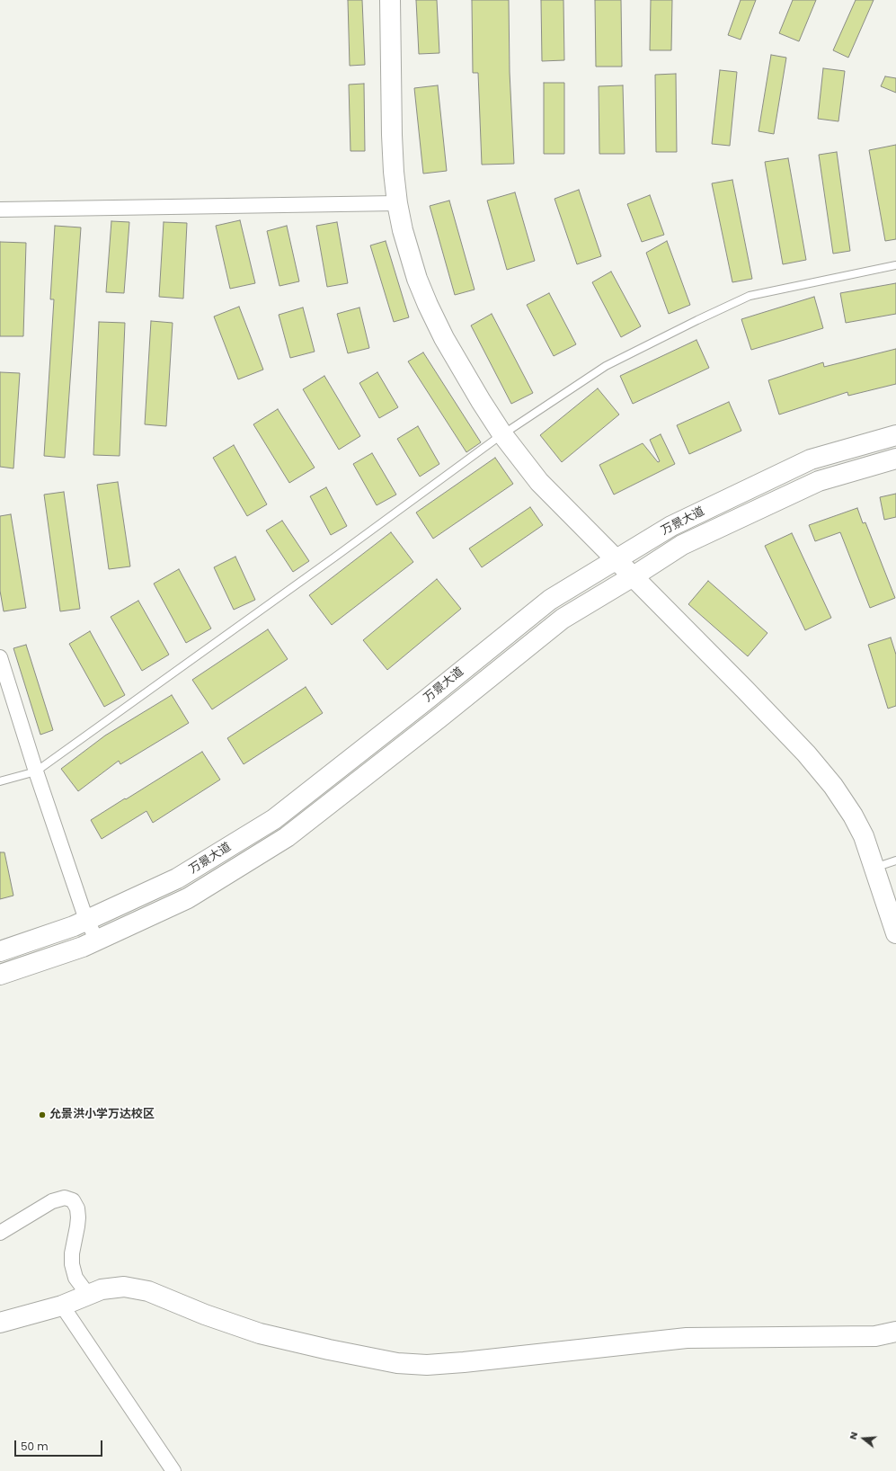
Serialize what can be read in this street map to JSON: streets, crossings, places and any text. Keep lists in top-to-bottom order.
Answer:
{
  "streets": {
    "main road": ["万景大道"]
  },
  "places": ["允景洪小学万达校区"],
  "scale_bar": "50 m",
  "north": "left"
}
